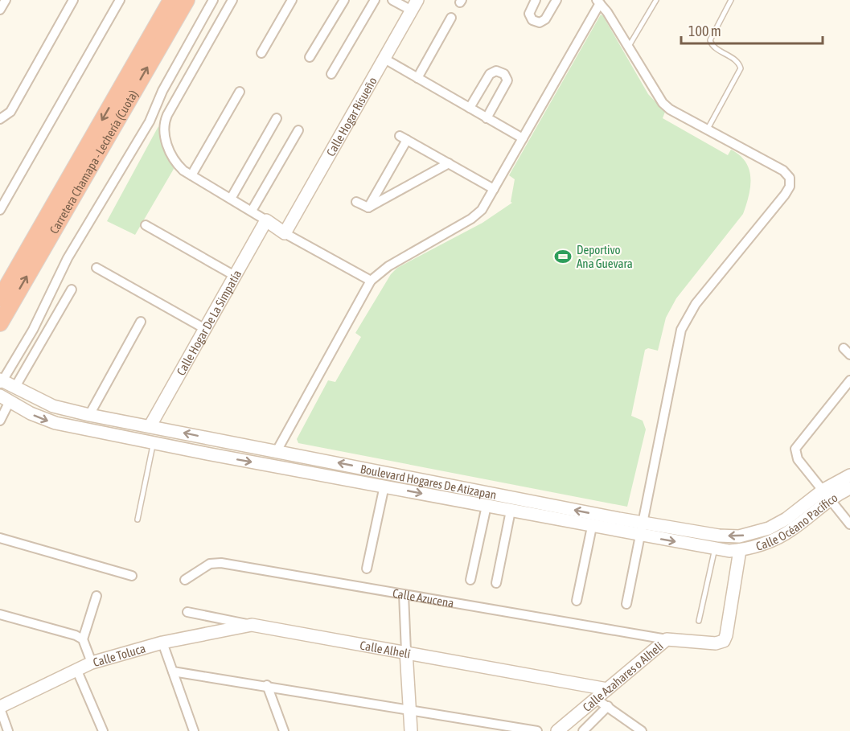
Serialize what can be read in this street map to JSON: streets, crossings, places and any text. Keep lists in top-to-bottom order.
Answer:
{
  "streets": {
    "highway": ["Carretera Chamapa - Lechería (Cuota)"],
    "street": [
      "Calle Hogar Risueño",
      "Calle Hogar De La Simpatía",
      "Boulevard Hogares De Atizapan",
      "Calle Océano Pacífico",
      "Calle Azucena",
      "Calle Alhelí",
      "Calle Toluca",
      "Calle Azahares o Alheli"
    ]
  },
  "crossings": [
    ["Calle Hogar De La Simpatía", "Boulevard Hogares De Atizapan"],
    ["Boulevard Hogares De Atizapan", "Calle Océano Pacífico"],
    ["Boulevard Hogares De Atizapan", "Calle Azahares o Alheli"],
    ["Calle Océano Pacífico", "Calle Azahares o Alheli"],
    ["Calle Azucena", "Calle Azahares o Alheli"],
    ["Calle Alhelí", "Calle Toluca"],
    ["Calle Alhelí", "Calle Azahares o Alheli"]
  ],
  "places": {
    "sports": ["Deportivo Ana Guevara"]
  },
  "scale_bar": "100 m"
}
